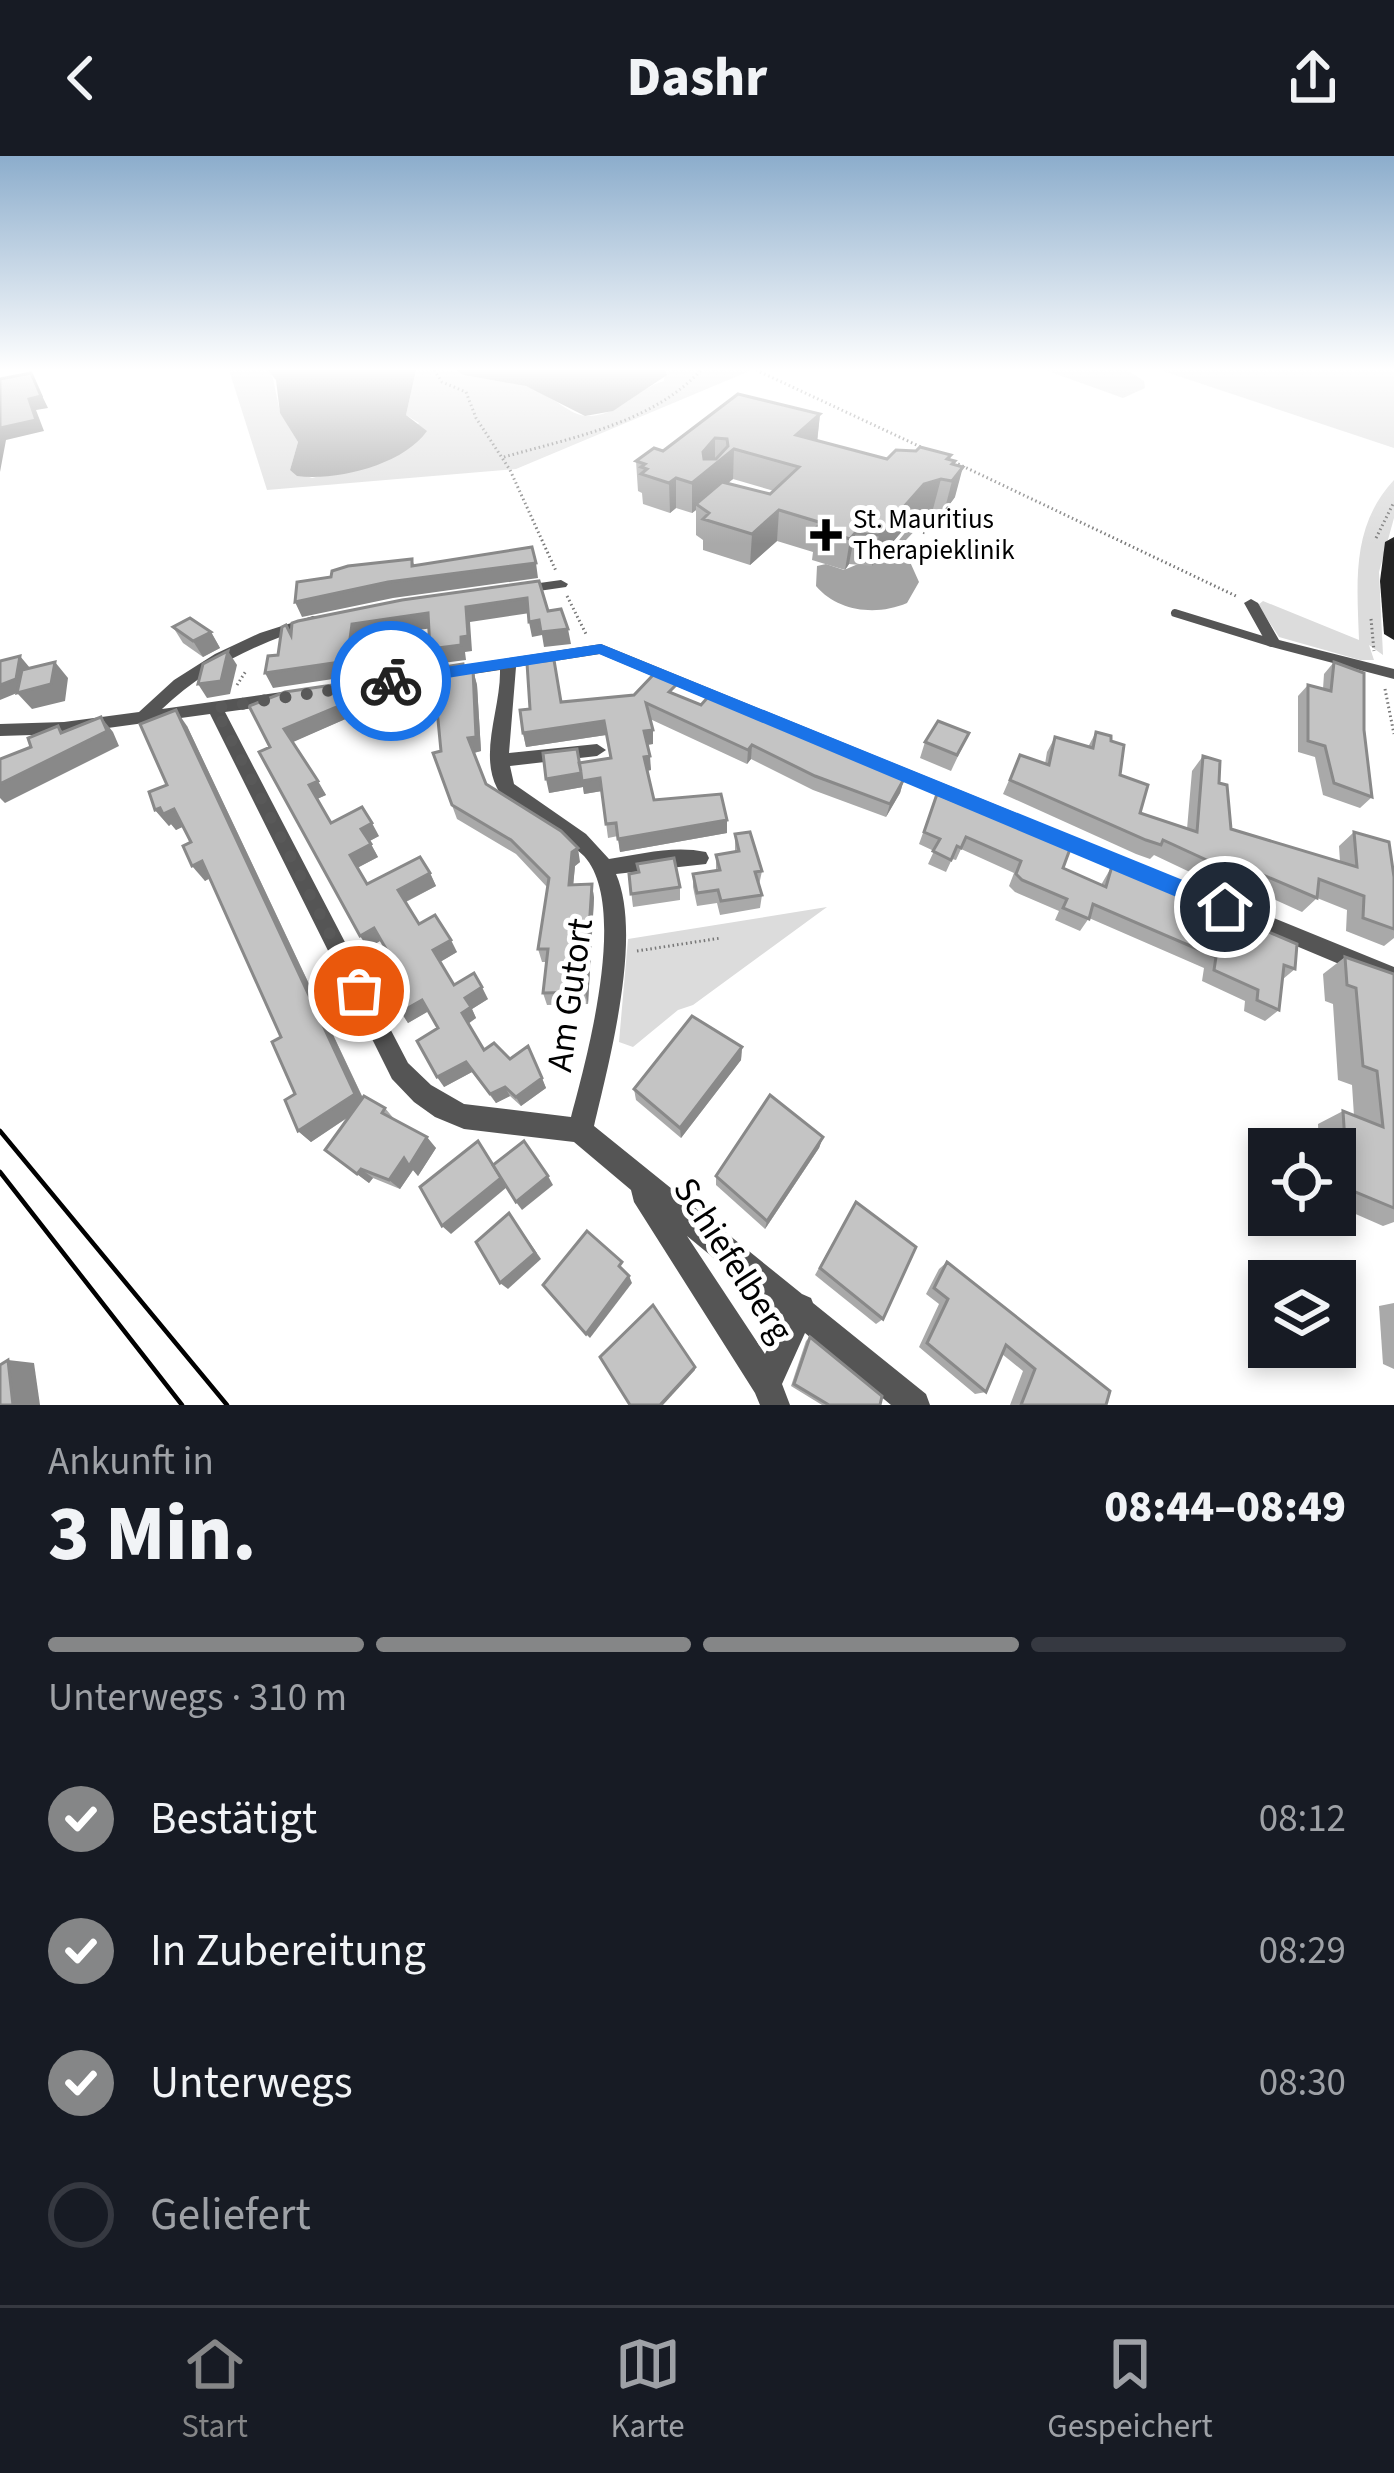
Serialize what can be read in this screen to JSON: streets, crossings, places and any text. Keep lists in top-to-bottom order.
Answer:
{
  "streets": {
    "street": ["Am Gutort", "Schiefelberg"]
  },
  "crossings": [
    ["Am Gutort", "Schiefelberg"]
  ],
  "places": {
    "health": ["St. Mauritius Therapieklinik"]
  },
  "page": {
    "header": "Dashr",
    "heading": ["3 Min.", "Ankunft in", "08:44–08:49"],
    "bar": "Unterwegs · 310 m",
    "list": [
      ["Bestätigt", "08:12"],
      ["In Zubereitung", "08:29"],
      ["Unterwegs", "08:30"],
      "Geliefert"
    ],
    "tabs": ["Start", "Karte", "Gespeichert"]
  }
}
